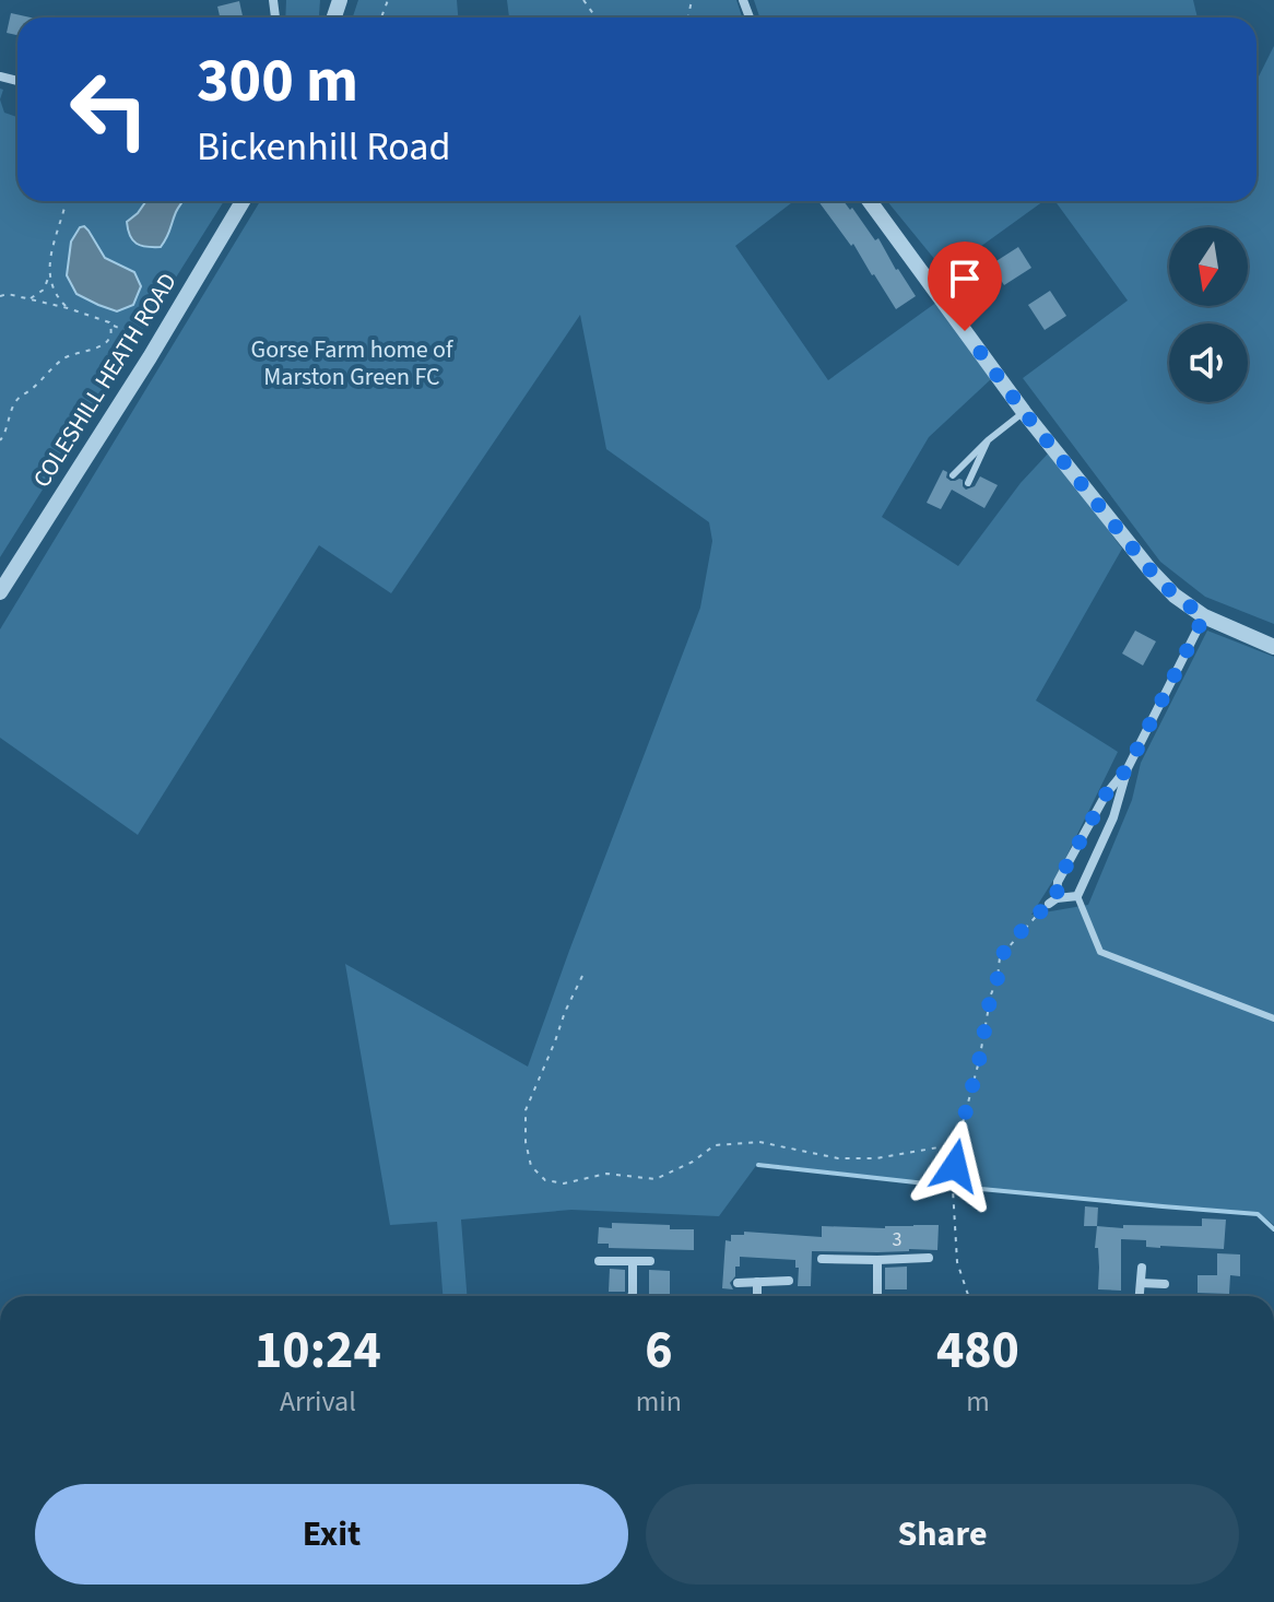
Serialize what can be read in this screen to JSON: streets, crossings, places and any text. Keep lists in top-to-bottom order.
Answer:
{
  "streets": {
    "street": ["COLESHILL HEATH ROAD"]
  },
  "parks": ["Gorse Farm home of Marston Green FC"],
  "house_numbers": ["3"],
  "north": "bottom",
  "page": {
    "turn": ["300 m", "Bickenhill Road"],
    "eta": [
      "10:24",
      "Arrival",
      "6",
      "min",
      "480",
      "m"
    ],
    "buttons": ["Exit", "Share"]
  }
}
